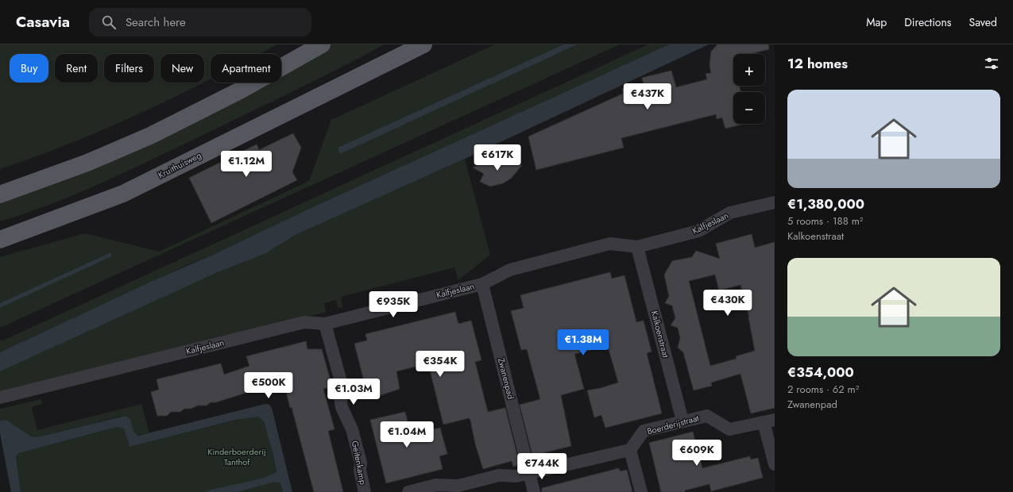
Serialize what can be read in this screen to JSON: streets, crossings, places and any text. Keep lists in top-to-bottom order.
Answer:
{
  "streets": {
    "main road": ["Kruithuisweg"],
    "street": [
      "Kalfjeslaan",
      "Kalkoenstraat",
      "Zwanenpad",
      "Boerderijstraat",
      "Geitenkamp"
    ]
  },
  "crossings": [
    ["Kalfjeslaan", "Kalkoenstraat"],
    ["Kalfjeslaan", "Zwanenpad"],
    ["Kalfjeslaan", "Geitenkamp"],
    ["Kalkoenstraat", "Boerderijstraat"]
  ],
  "parks": ["Kinderboerderij Tanthof"],
  "page": {
    "header": "Casavia",
    "search": "Search here",
    "nav": ["Map", "Directions", "Saved"],
    "heading": "12 homes",
    "map_buttons": ["+", "−"],
    "chip": [
      "Buy",
      "Rent",
      "Filters",
      "New",
      "Apartment"
    ],
    "list": [
      {
        "name": "€1,380,000",
        "note": "5 rooms · 188 m² · Kalkoenstraat"
      },
      {
        "name": "€354,000",
        "note": "2 rooms · 62 m² · Zwanenpad"
      }
    ],
    "price": [
      "€437K",
      "€617K",
      "€1.12M",
      "€430K",
      "€935K",
      "€1.38M",
      "€354K",
      "€500K",
      "€1.03M",
      "€1.04M",
      "€609K",
      "€744K"
    ]
  }
}
